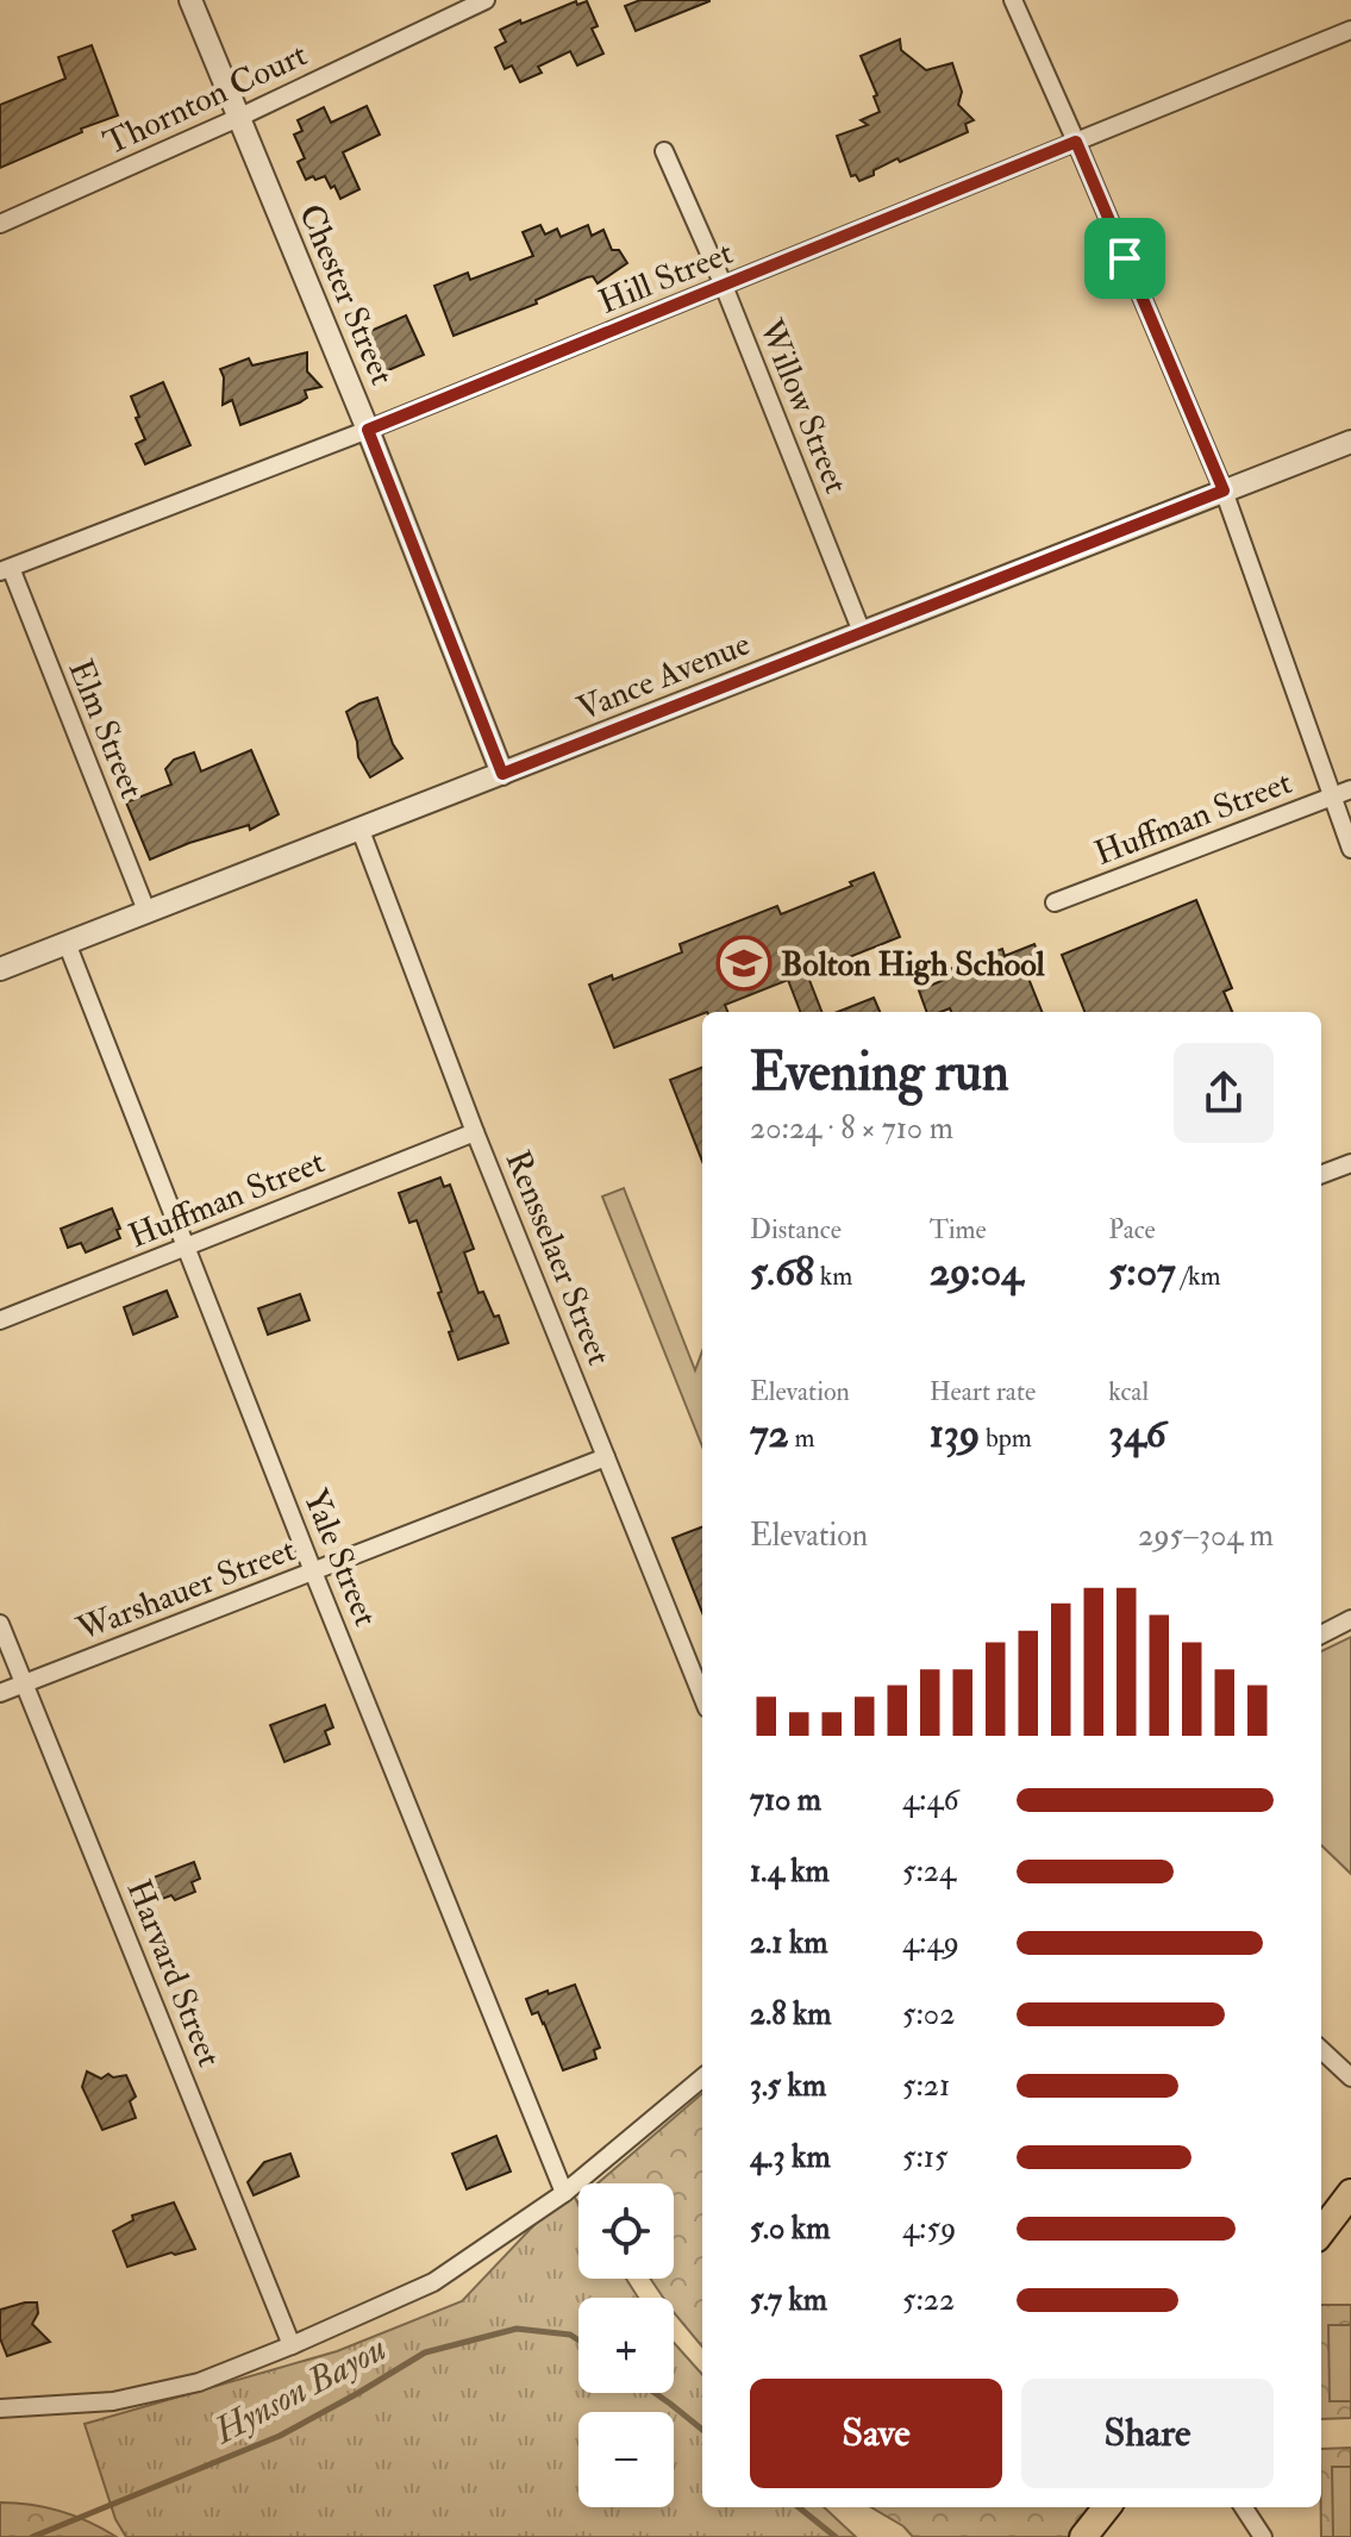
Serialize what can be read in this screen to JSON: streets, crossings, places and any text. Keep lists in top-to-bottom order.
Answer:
{
  "streets": {
    "street": [
      "Thornton Court",
      "Hill Street",
      "Chester Street",
      "Willow Street",
      "Vance Avenue",
      "Elm Street",
      "Huffman Street",
      "Rensselaer Street",
      "Yale Street",
      "Warshauer Street",
      "Harvard Street"
    ]
  },
  "crossings": [
    ["Thornton Court", "Chester Street"],
    ["Hill Street", "Chester Street"],
    ["Hill Street", "Willow Street"],
    ["Hill Street", "Elm Street"],
    ["Chester Street", "Vance Avenue"],
    ["Willow Street", "Vance Avenue"],
    ["Vance Avenue", "Elm Street"],
    ["Vance Avenue", "Rensselaer Street"],
    ["Vance Avenue", "Yale Street"],
    ["Huffman Street", "Rensselaer Street"],
    ["Huffman Street", "Yale Street"],
    ["Rensselaer Street", "Warshauer Street"],
    ["Yale Street", "Warshauer Street"],
    ["Warshauer Street", "Harvard Street"]
  ],
  "water": ["Hynson Bayou"],
  "places": {
    "school or university": ["Bolton High School"]
  },
  "page": {
    "heading": ["Evening run", "20:24 · 8 × 710 m"],
    "stats": [
      ["Distance", "5.68 km"],
      ["Time", "29:04"],
      ["Pace", "5:07 /km"],
      ["Elevation", "72 m"],
      ["Heart rate", "139 bpm"],
      ["kcal", "346"]
    ],
    "chart": ["Elevation", "295–304 m"],
    "list": [
      {
        "name": "710 m",
        "note": "4:46"
      },
      {
        "name": "1.4 km",
        "note": "5:24"
      },
      {
        "name": "2.1 km",
        "note": "4:49"
      },
      {
        "name": "2.8 km",
        "note": "5:02"
      },
      {
        "name": "3.5 km",
        "note": "5:21"
      },
      {
        "name": "4.3 km",
        "note": "5:15"
      },
      {
        "name": "5.0 km",
        "note": "4:59"
      },
      {
        "name": "5.7 km",
        "note": "5:22"
      }
    ],
    "map_buttons": ["+", "−"],
    "buttons": ["Save", "Share"]
  }
}
